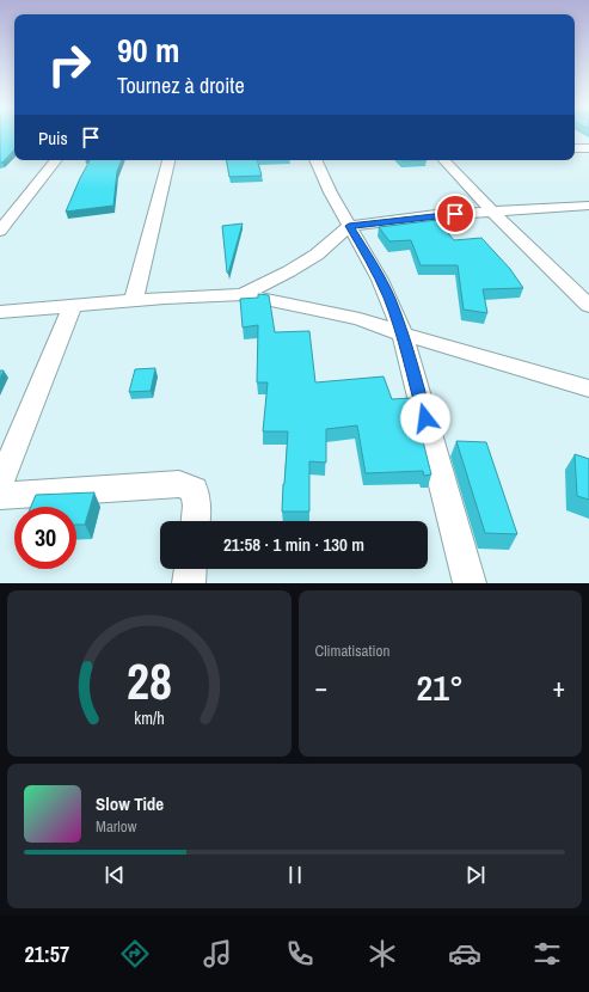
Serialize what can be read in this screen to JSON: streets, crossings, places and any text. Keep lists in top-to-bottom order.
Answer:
{
  "page": {
    "turn": ["90 m", "Tournez à droite"],
    "then": "Puis",
    "limit": "30",
    "trip": "21:58 · 1 min · 130 m",
    "tile": "Climatisation",
    "heat": ["−", "21°", "+"],
    "song": ["Slow Tide", "Marlow"],
    "tabs": "21:57",
    "gauge": ["28", "km/h"]
  }
}
